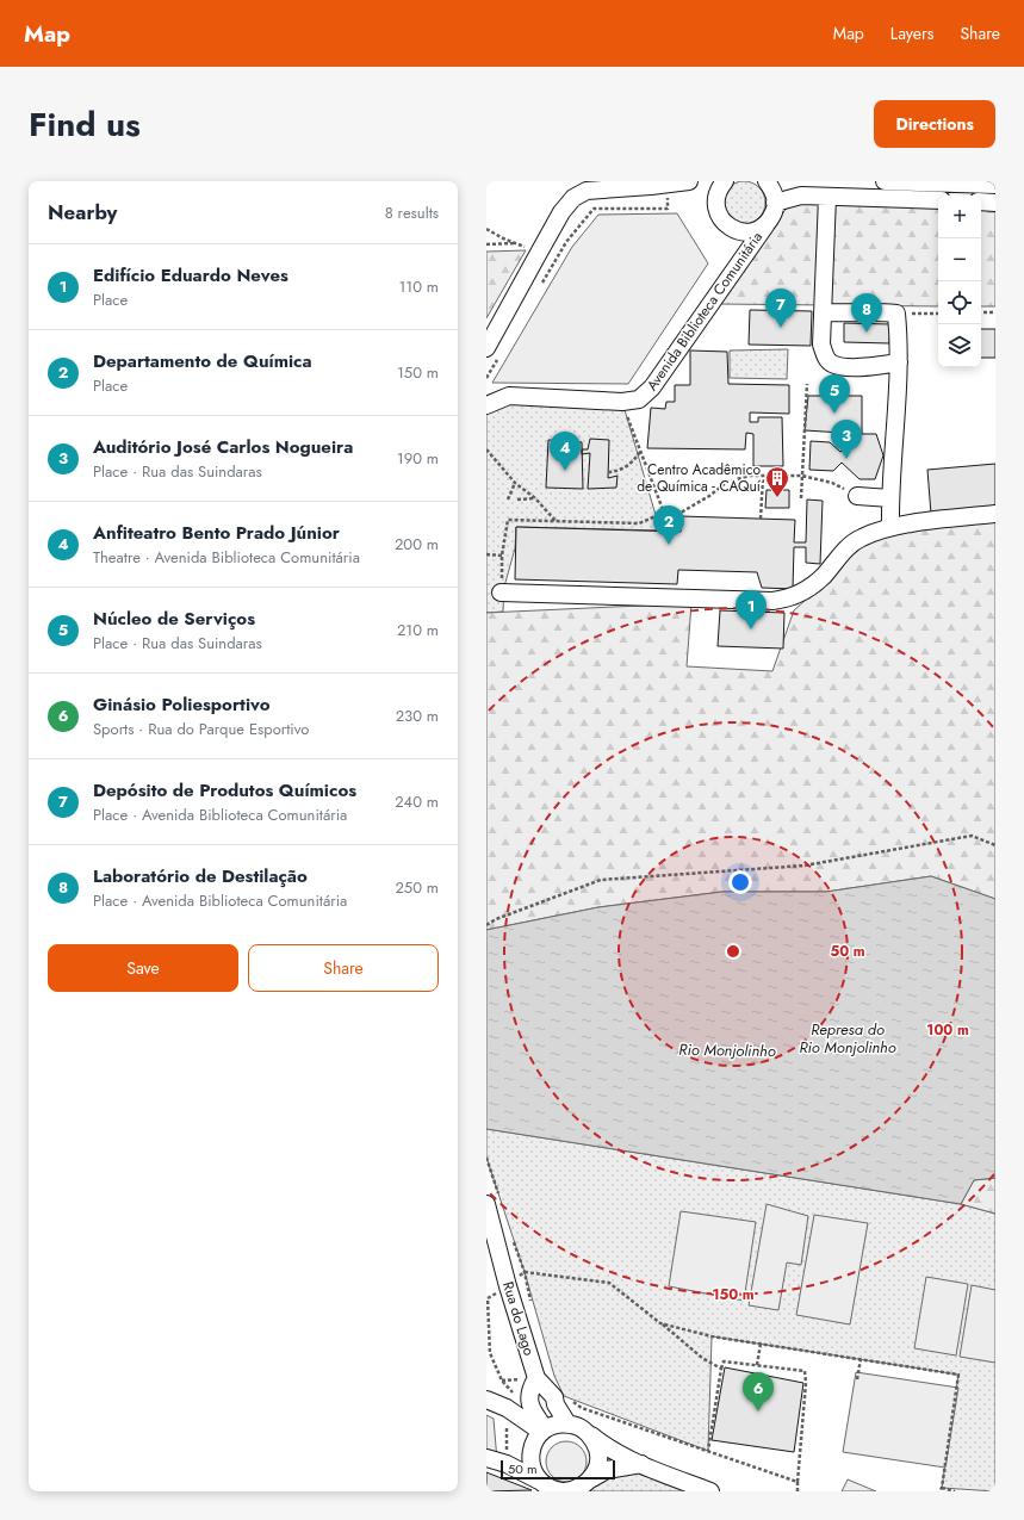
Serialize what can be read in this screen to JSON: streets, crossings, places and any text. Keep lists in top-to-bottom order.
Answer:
{
  "streets": {
    "street": ["Avenida Biblioteca Comunitária", "Rua do Lago"]
  },
  "water": ["Represa do Rio Monjolinho", "Rio Monjolinho"],
  "places": {
    "building": ["Centro Acadêmico de Química - CAQuí"]
  },
  "scale_bar": "50 m",
  "page": {
    "header": "Map",
    "nav": ["Map", "Layers", "Share"],
    "title": "Find us",
    "buttons": [
      "Directions",
      ["Save", "Share"]
    ],
    "heading": ["Nearby", "8 results"],
    "map_buttons": ["+", "−"],
    "list": [
      {
        "mark": "1",
        "name": "Edifício Eduardo Neves",
        "note": "Place",
        "value": "110 m"
      },
      {
        "mark": "2",
        "name": "Departamento de Química",
        "note": "Place",
        "value": "150 m"
      },
      {
        "mark": "3",
        "name": "Auditório José Carlos Nogueira",
        "note": "Place · Rua das Suindaras",
        "value": "190 m"
      },
      {
        "mark": "4",
        "name": "Anfiteatro Bento Prado Júnior",
        "note": "Theatre · Avenida Biblioteca Comunitária",
        "value": "200 m"
      },
      {
        "mark": "5",
        "name": "Núcleo de Serviços",
        "note": "Place · Rua das Suindaras",
        "value": "210 m"
      },
      {
        "mark": "6",
        "name": "Ginásio Poliesportivo",
        "note": "Sports · Rua do Parque Esportivo",
        "value": "230 m"
      },
      {
        "mark": "7",
        "name": "Depósito de Produtos Químicos",
        "note": "Place · Avenida Biblioteca Comunitária",
        "value": "240 m"
      },
      {
        "mark": "8",
        "name": "Laboratório de Destilação",
        "note": "Place · Avenida Biblioteca Comunitária",
        "value": "250 m"
      }
    ],
    "pins": [
      "7",
      "8",
      "5",
      "3",
      "4",
      "2",
      "1",
      "6"
    ],
    "scale": "50 m"
  },
  "rings": ["50 m", "100 m", "150 m"]
}
